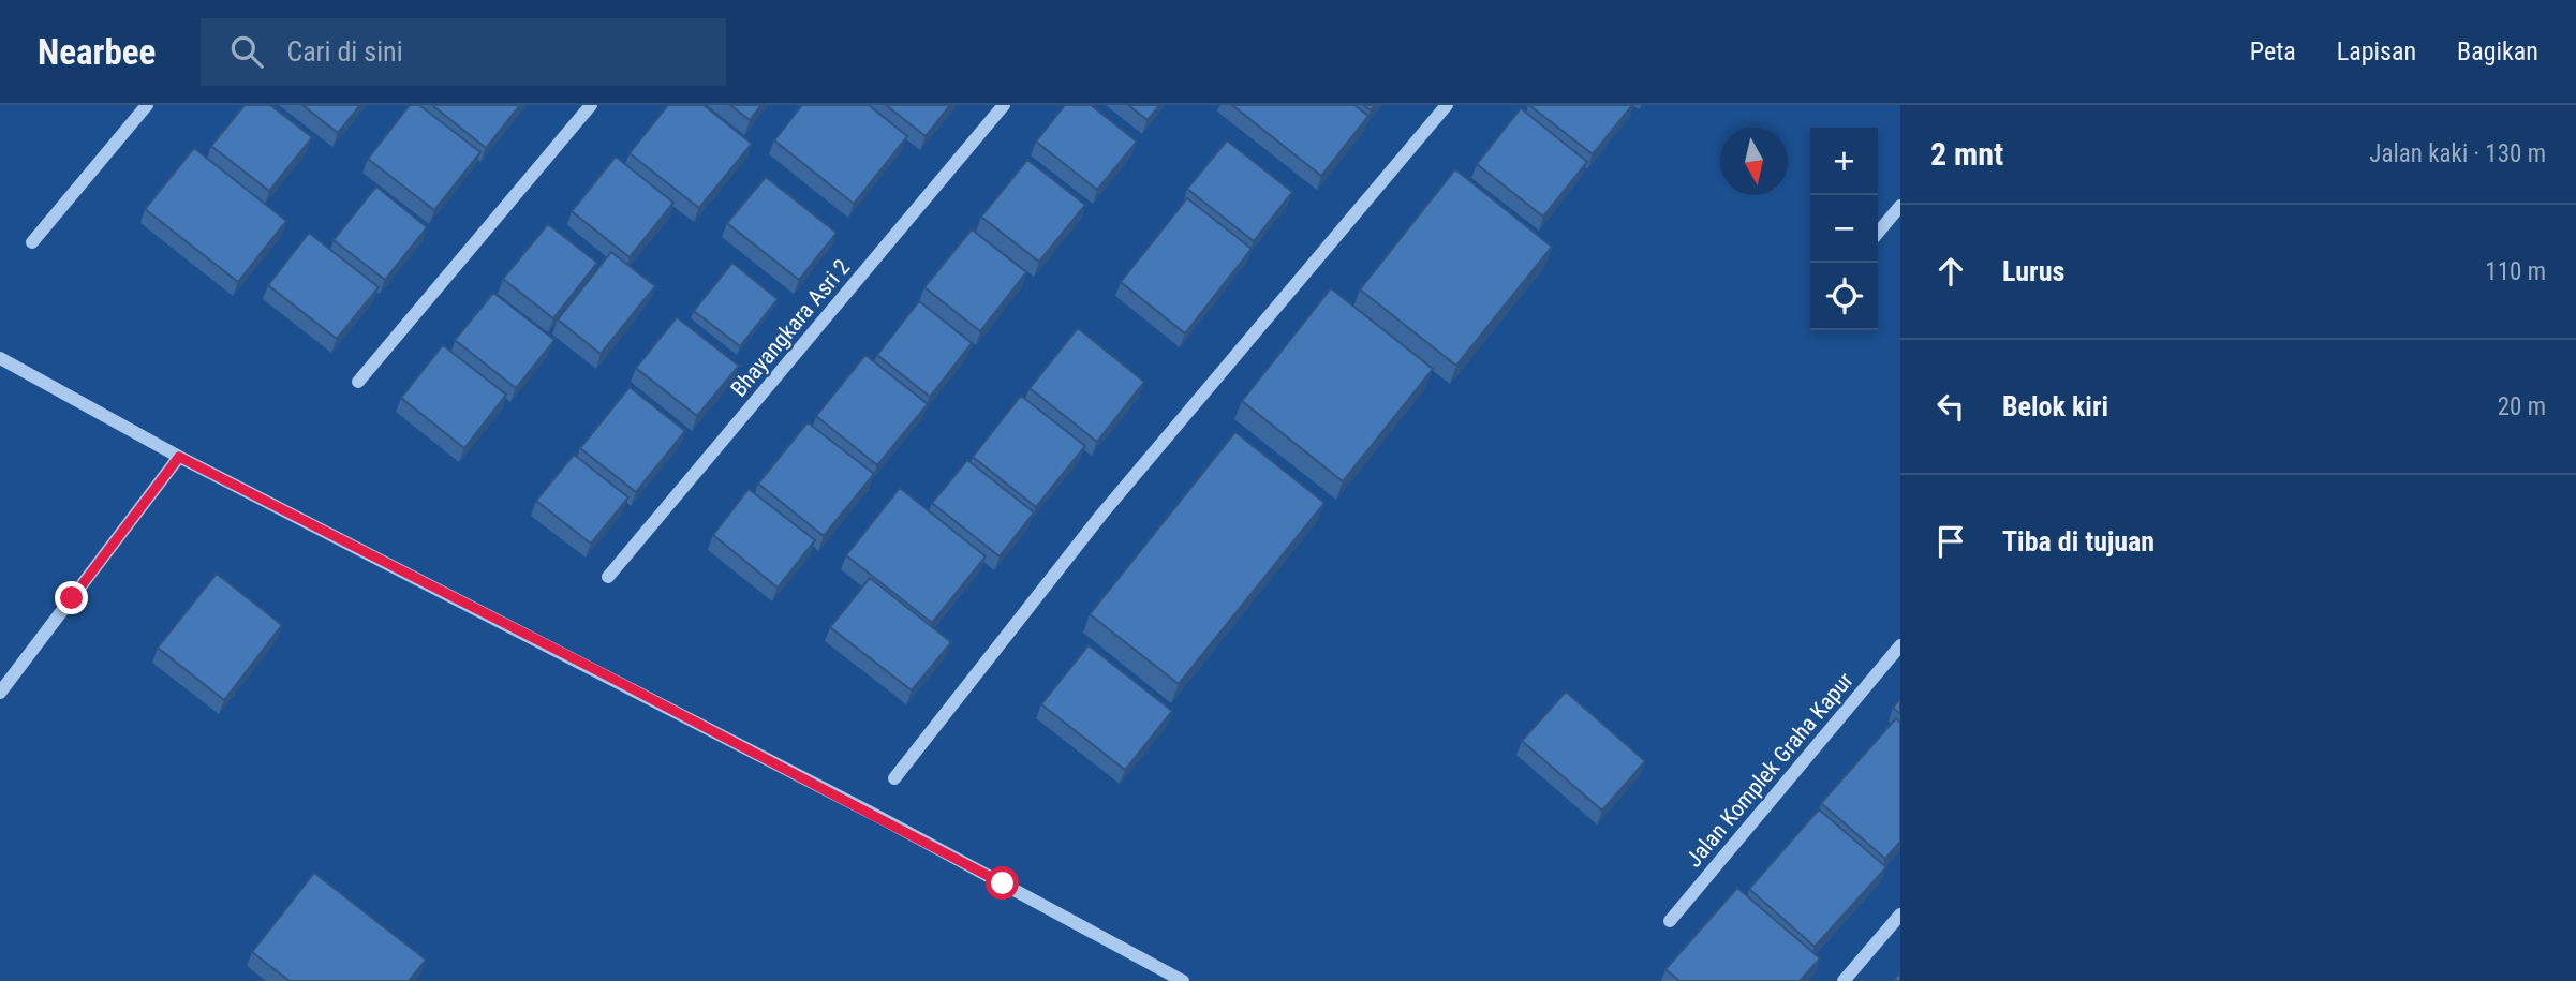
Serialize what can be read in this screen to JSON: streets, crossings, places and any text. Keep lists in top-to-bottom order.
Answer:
{
  "streets": {
    "street": ["Bhayangkara Asri 2", "Jalan Komplek Graha Kapur"]
  },
  "north": "bottom",
  "page": {
    "header": "Nearbee",
    "search": "Cari di sini",
    "nav": ["Peta", "Lapisan", "Bagikan"],
    "heading": ["2 mnt", "Jalan kaki · 130 m"],
    "map_buttons": ["+", "−"],
    "list": [
      ["Lurus", "110 m"],
      ["Belok kiri", "20 m"],
      "Tiba di tujuan"
    ]
  }
}
